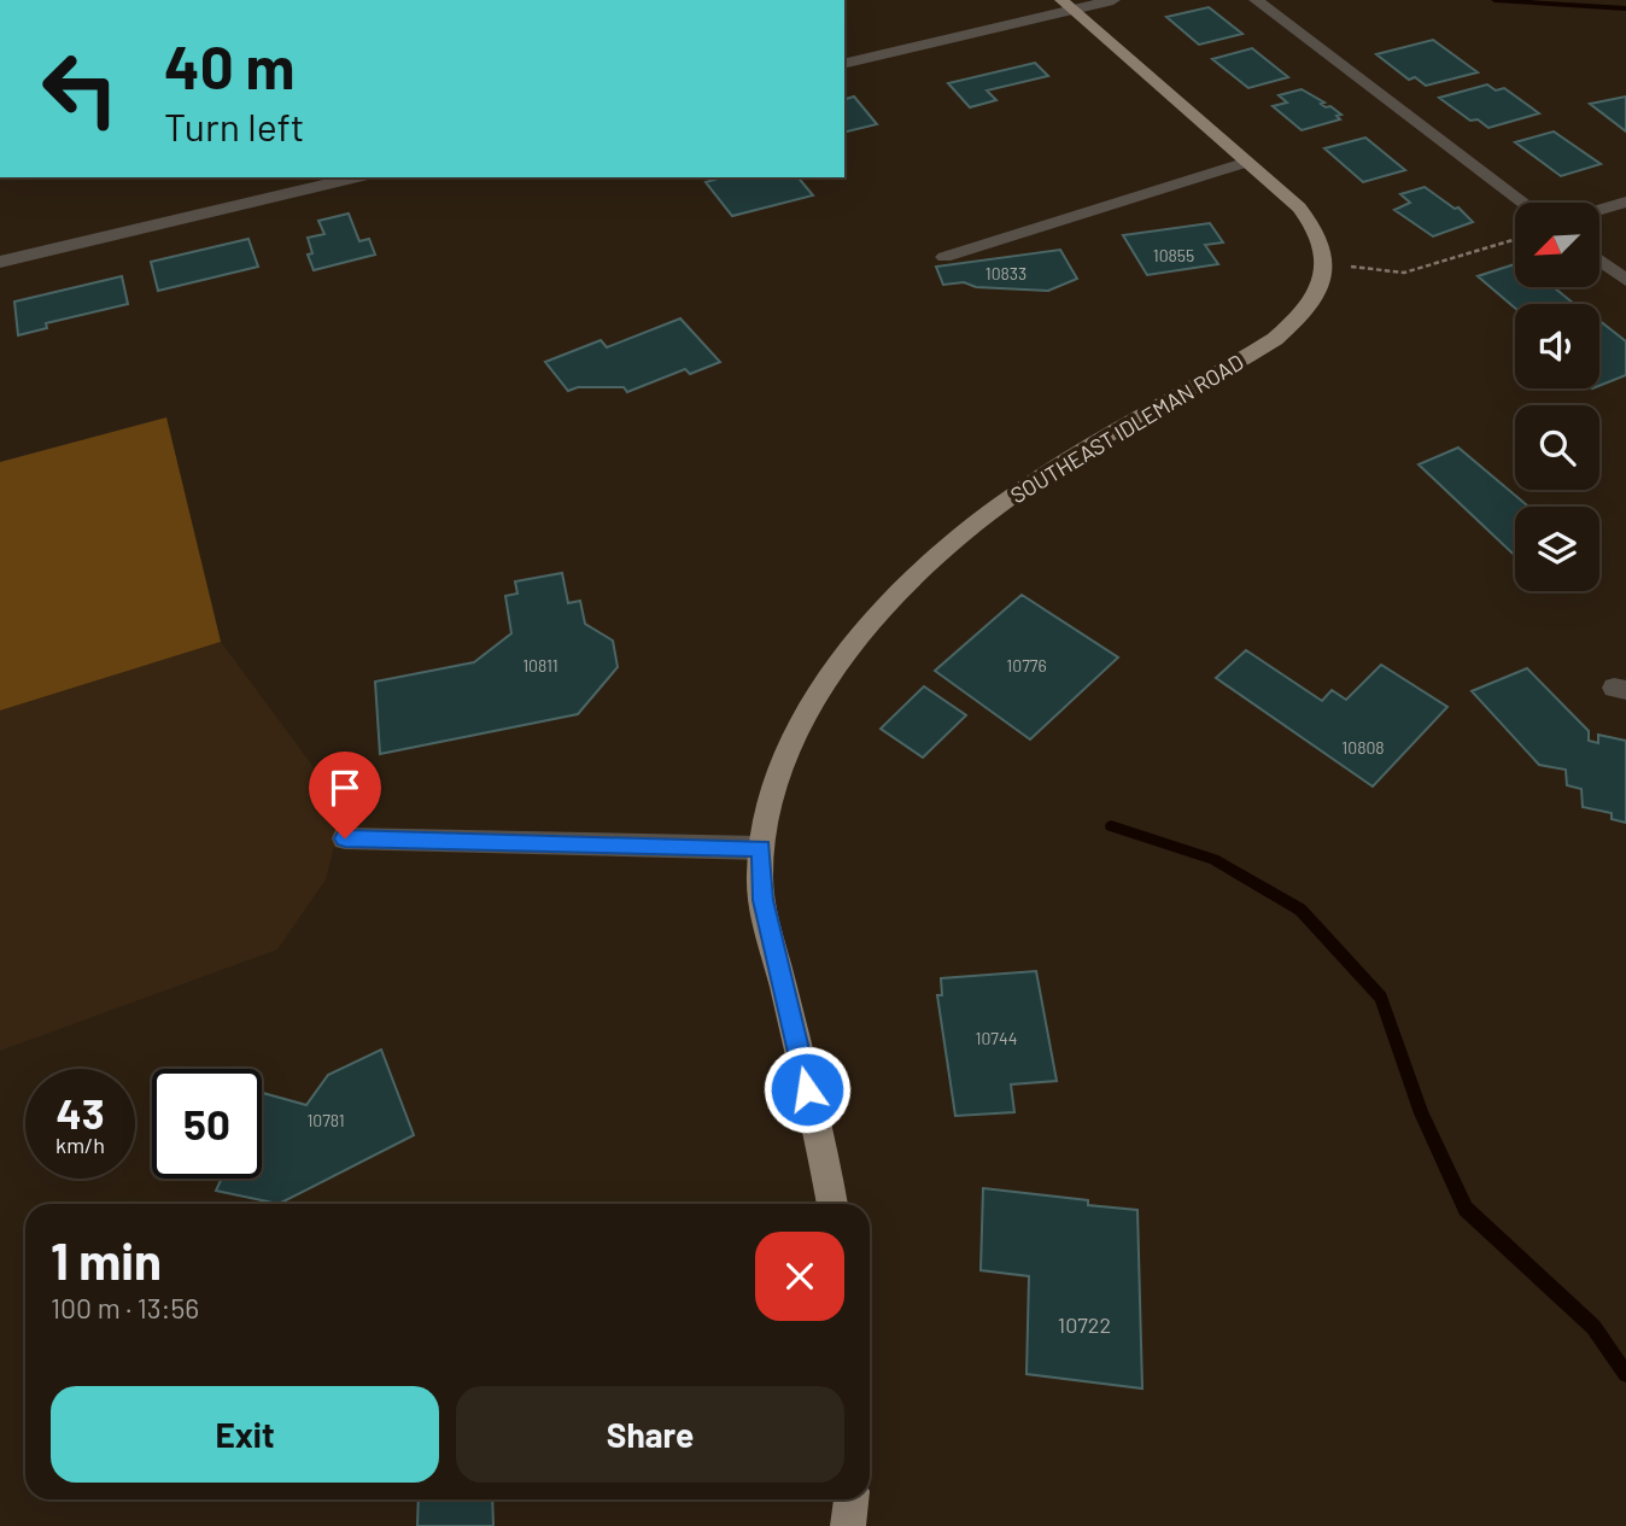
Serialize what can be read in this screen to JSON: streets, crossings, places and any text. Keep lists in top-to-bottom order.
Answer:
{
  "streets": {
    "main road": ["SOUTHEAST IDLEMAN ROAD"]
  },
  "house_numbers": [
    "10855",
    "10833",
    "10811",
    "10776",
    "10808",
    "10744",
    "10781",
    "10722"
  ],
  "north": "bottom left",
  "page": {
    "turn": ["40 m", "Turn left"],
    "speed": "43 km/h",
    "limit": "50",
    "heading": ["1 min", "100 m · 13:56"],
    "buttons": ["Exit", "Share"]
  }
}
